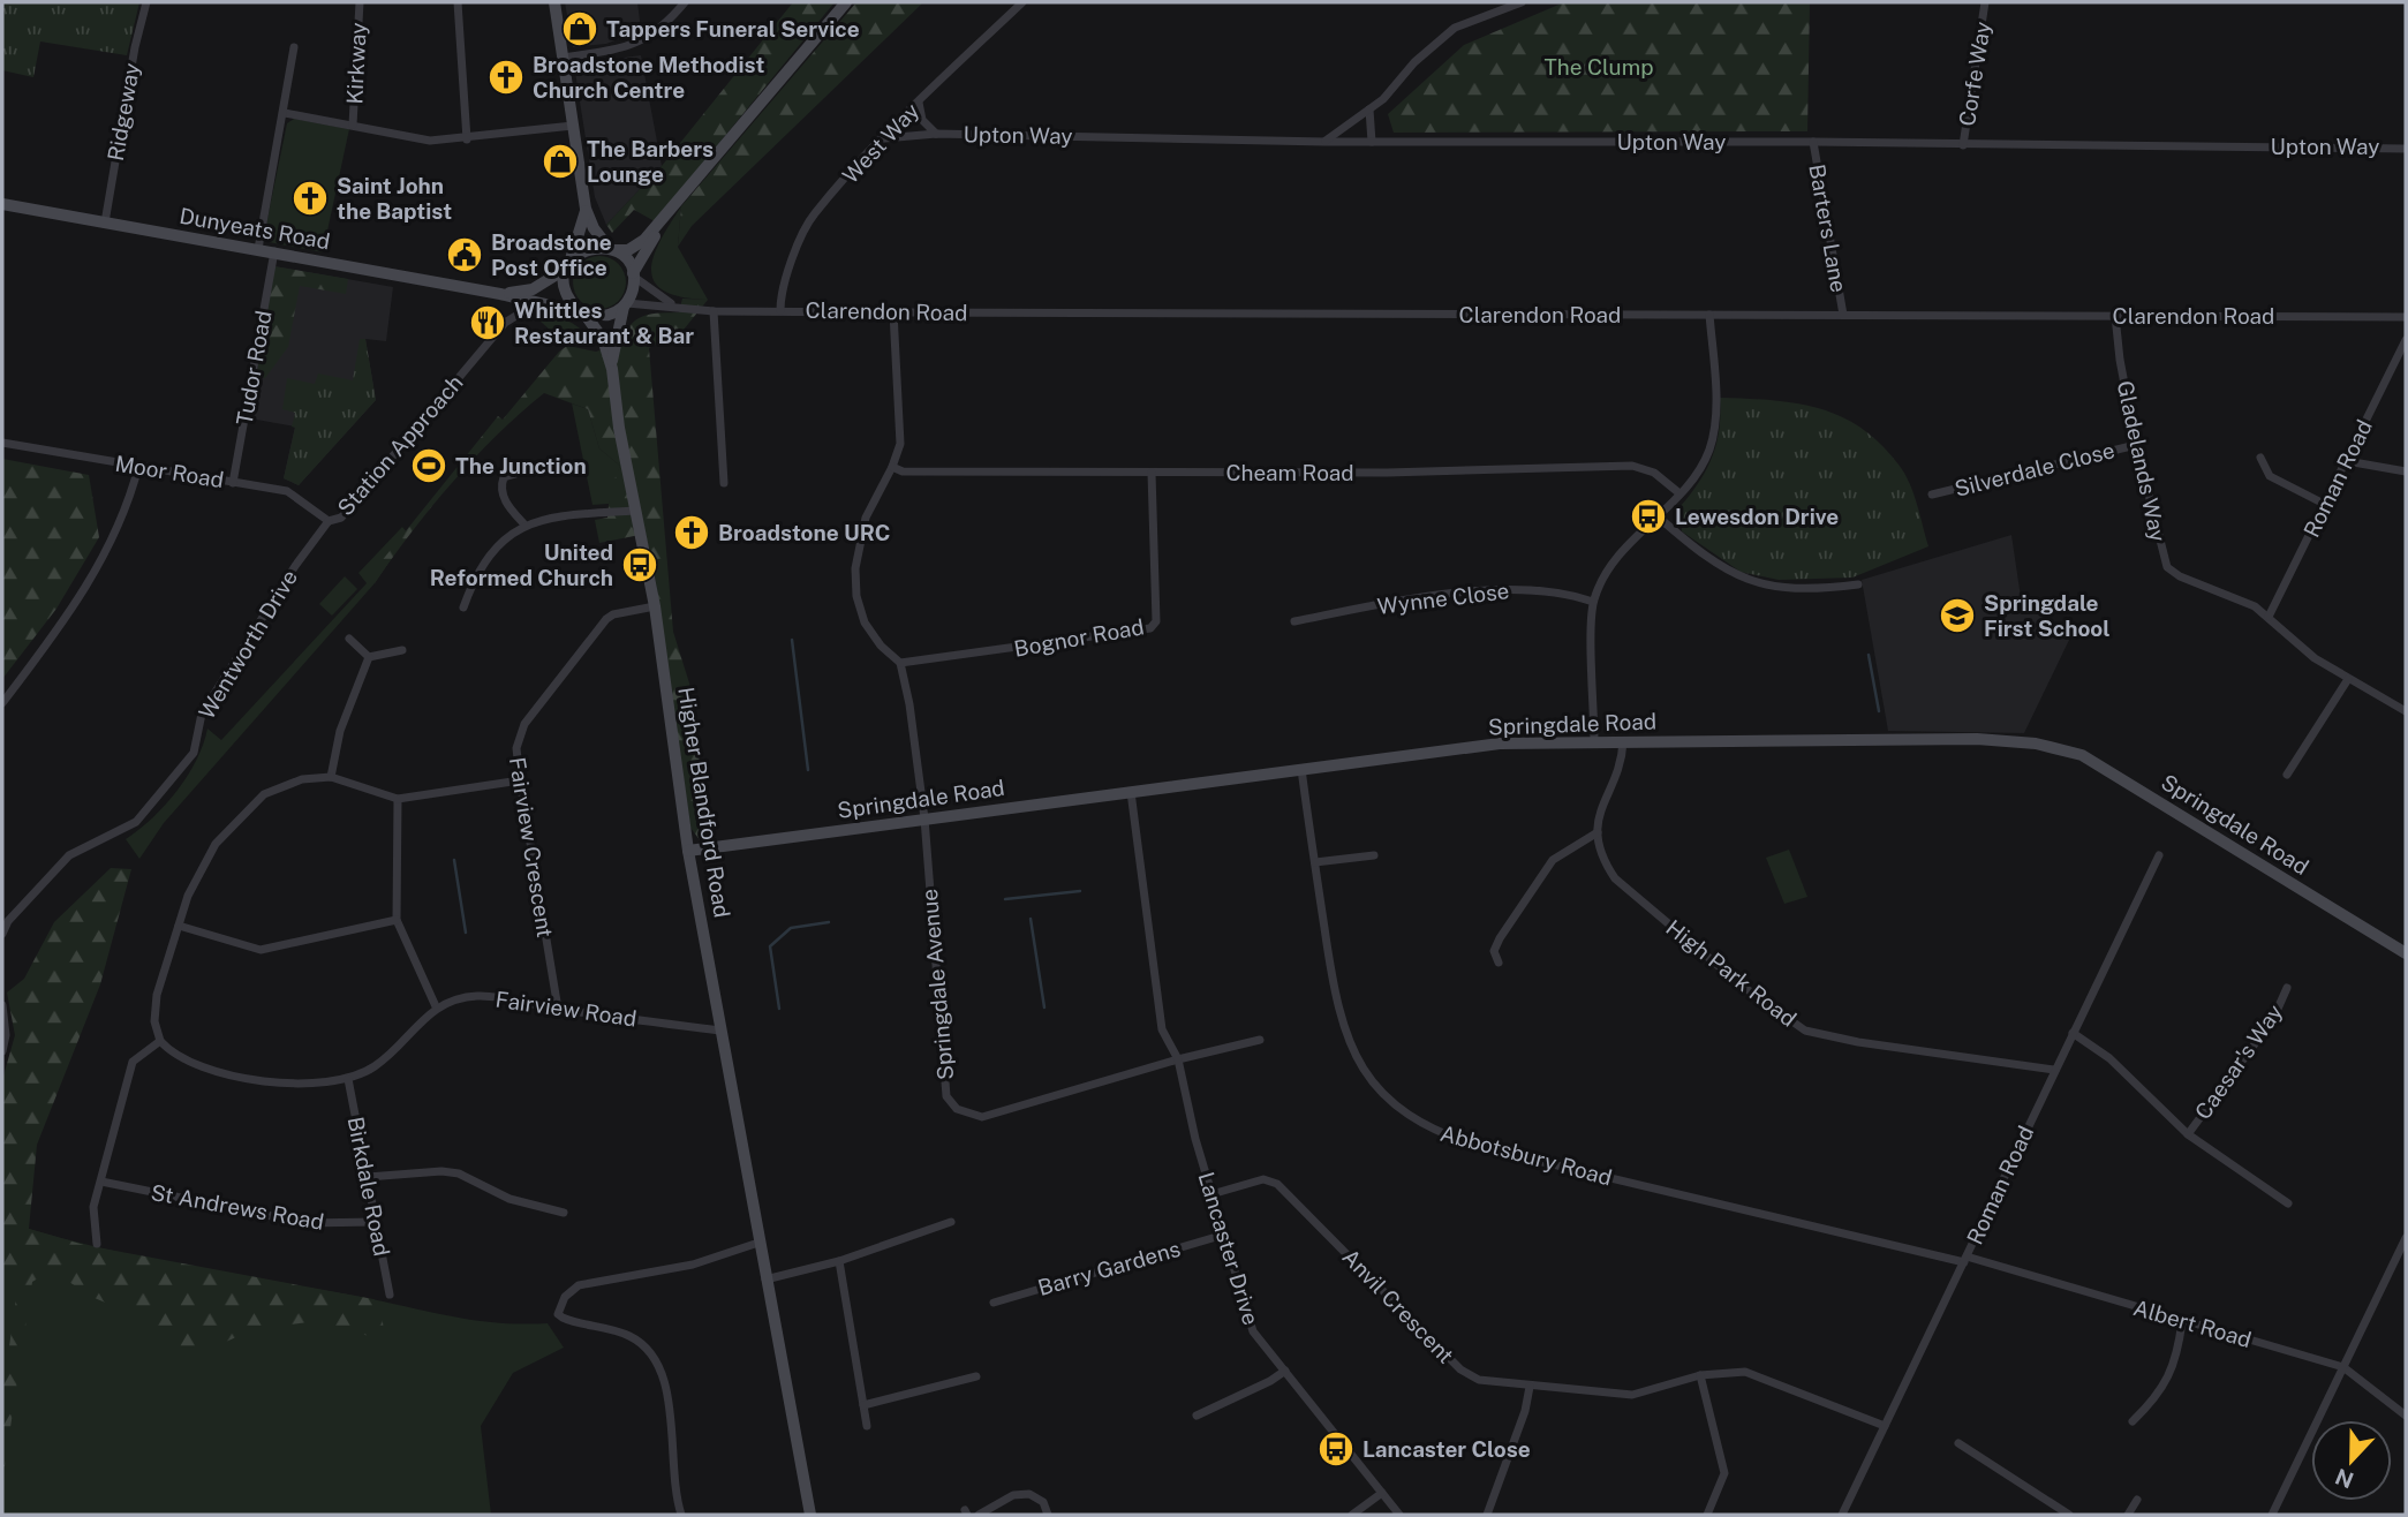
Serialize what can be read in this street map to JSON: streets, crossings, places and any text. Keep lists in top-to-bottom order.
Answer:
{
  "streets": {
    "street": [
      "Kirkway",
      "Corfe Way",
      "Ridgeway",
      "Upton Way",
      "West Way",
      "Dunyeats Road",
      "Barters Lane",
      "Clarendon Road",
      "Tudor Road",
      "Station Approach",
      "Gladelands Way",
      "Silverdale Close",
      "Moor Road",
      "Cheam Road",
      "Roman Road",
      "Wynne Close",
      "Bognor Road",
      "Wentworth Drive",
      "Springdale Road",
      "Higher Blandford Road",
      "Fairview Crescent",
      "High Park Road",
      "Springdale Avenue",
      "Fairview Road",
      "Caesar's Way",
      "Abbotsbury Road",
      "Birkdale Road",
      "St Andrews Road",
      "Lancaster Drive",
      "Barry Gardens",
      "Anvil Crescent",
      "Albert Road"
    ]
  },
  "crossings": [
    ["Corfe Way", "Upton Way"],
    ["Ridgeway", "Dunyeats Road"],
    ["Upton Way", "West Way"],
    ["Upton Way", "Barters Lane"],
    ["West Way", "Clarendon Road"],
    ["Dunyeats Road", "Clarendon Road"],
    ["Dunyeats Road", "Tudor Road"],
    ["Dunyeats Road", "Station Approach"],
    ["Dunyeats Road", "Higher Blandford Road"],
    ["Barters Lane", "Clarendon Road"],
    ["Clarendon Road", "Gladelands Way"],
    ["Clarendon Road", "Higher Blandford Road"],
    ["Tudor Road", "Moor Road"],
    ["Station Approach", "Moor Road"],
    ["Station Approach", "Wentworth Drive"],
    ["Gladelands Way", "Silverdale Close"],
    ["Gladelands Way", "Roman Road"],
    ["Moor Road", "Wentworth Drive"],
    ["Cheam Road", "Bognor Road"],
    ["Roman Road", "High Park Road"],
    ["Roman Road", "Caesar's Way"],
    ["Roman Road", "Abbotsbury Road"],
    ["Roman Road", "Anvil Crescent"],
    ["Roman Road", "Albert Road"],
    ["Bognor Road", "Springdale Avenue"],
    ["Springdale Road", "Higher Blandford Road"],
    ["Springdale Road", "Springdale Avenue"],
    ["Springdale Road", "Abbotsbury Road"],
    ["Higher Blandford Road", "Fairview Crescent"],
    ["Higher Blandford Road", "Fairview Road"],
    ["Fairview Crescent", "Fairview Road"],
    ["Springdale Avenue", "Lancaster Drive"],
    ["Abbotsbury Road", "Albert Road"],
    ["Birkdale Road", "St Andrews Road"],
    ["Lancaster Drive", "Barry Gardens"],
    ["Lancaster Drive", "Anvil Crescent"]
  ],
  "parks": ["The Clump"],
  "places": {
    "shop": ["Tappers Funeral Service", "The Barbers Lounge"],
    "church": ["Broadstone Methodist Church Centre", "Saint John the Baptist", "Broadstone URC"],
    "public building": ["Broadstone Post Office"],
    "restaurant": ["Whittles Restaurant & Bar"],
    "sports": ["The Junction"],
    "bus stop": ["Lewesdon Drive", "United Reformed Church", "Lancaster Close"],
    "school or university": ["Springdale First School"]
  },
  "north": "bottom"
}
